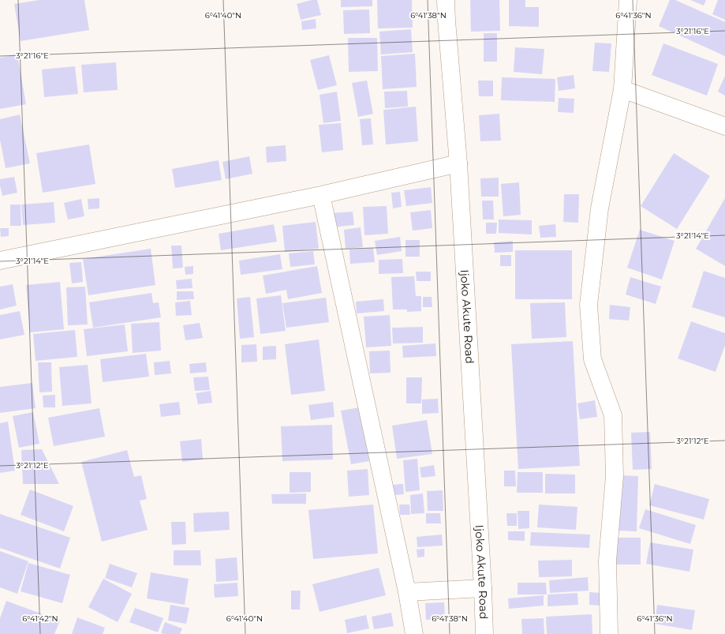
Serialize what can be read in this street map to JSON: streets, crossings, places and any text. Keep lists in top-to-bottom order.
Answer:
{
  "streets": {
    "street": ["Ijoko Akute Road"]
  },
  "coordinates": [
    "6°41'40\"N",
    "6°41'38\"N",
    "6°41'36\"N",
    "3°21'16\"E",
    "3°21'14\"E",
    "3°21'12\"E",
    "6°41'42\"N"
  ]
}
